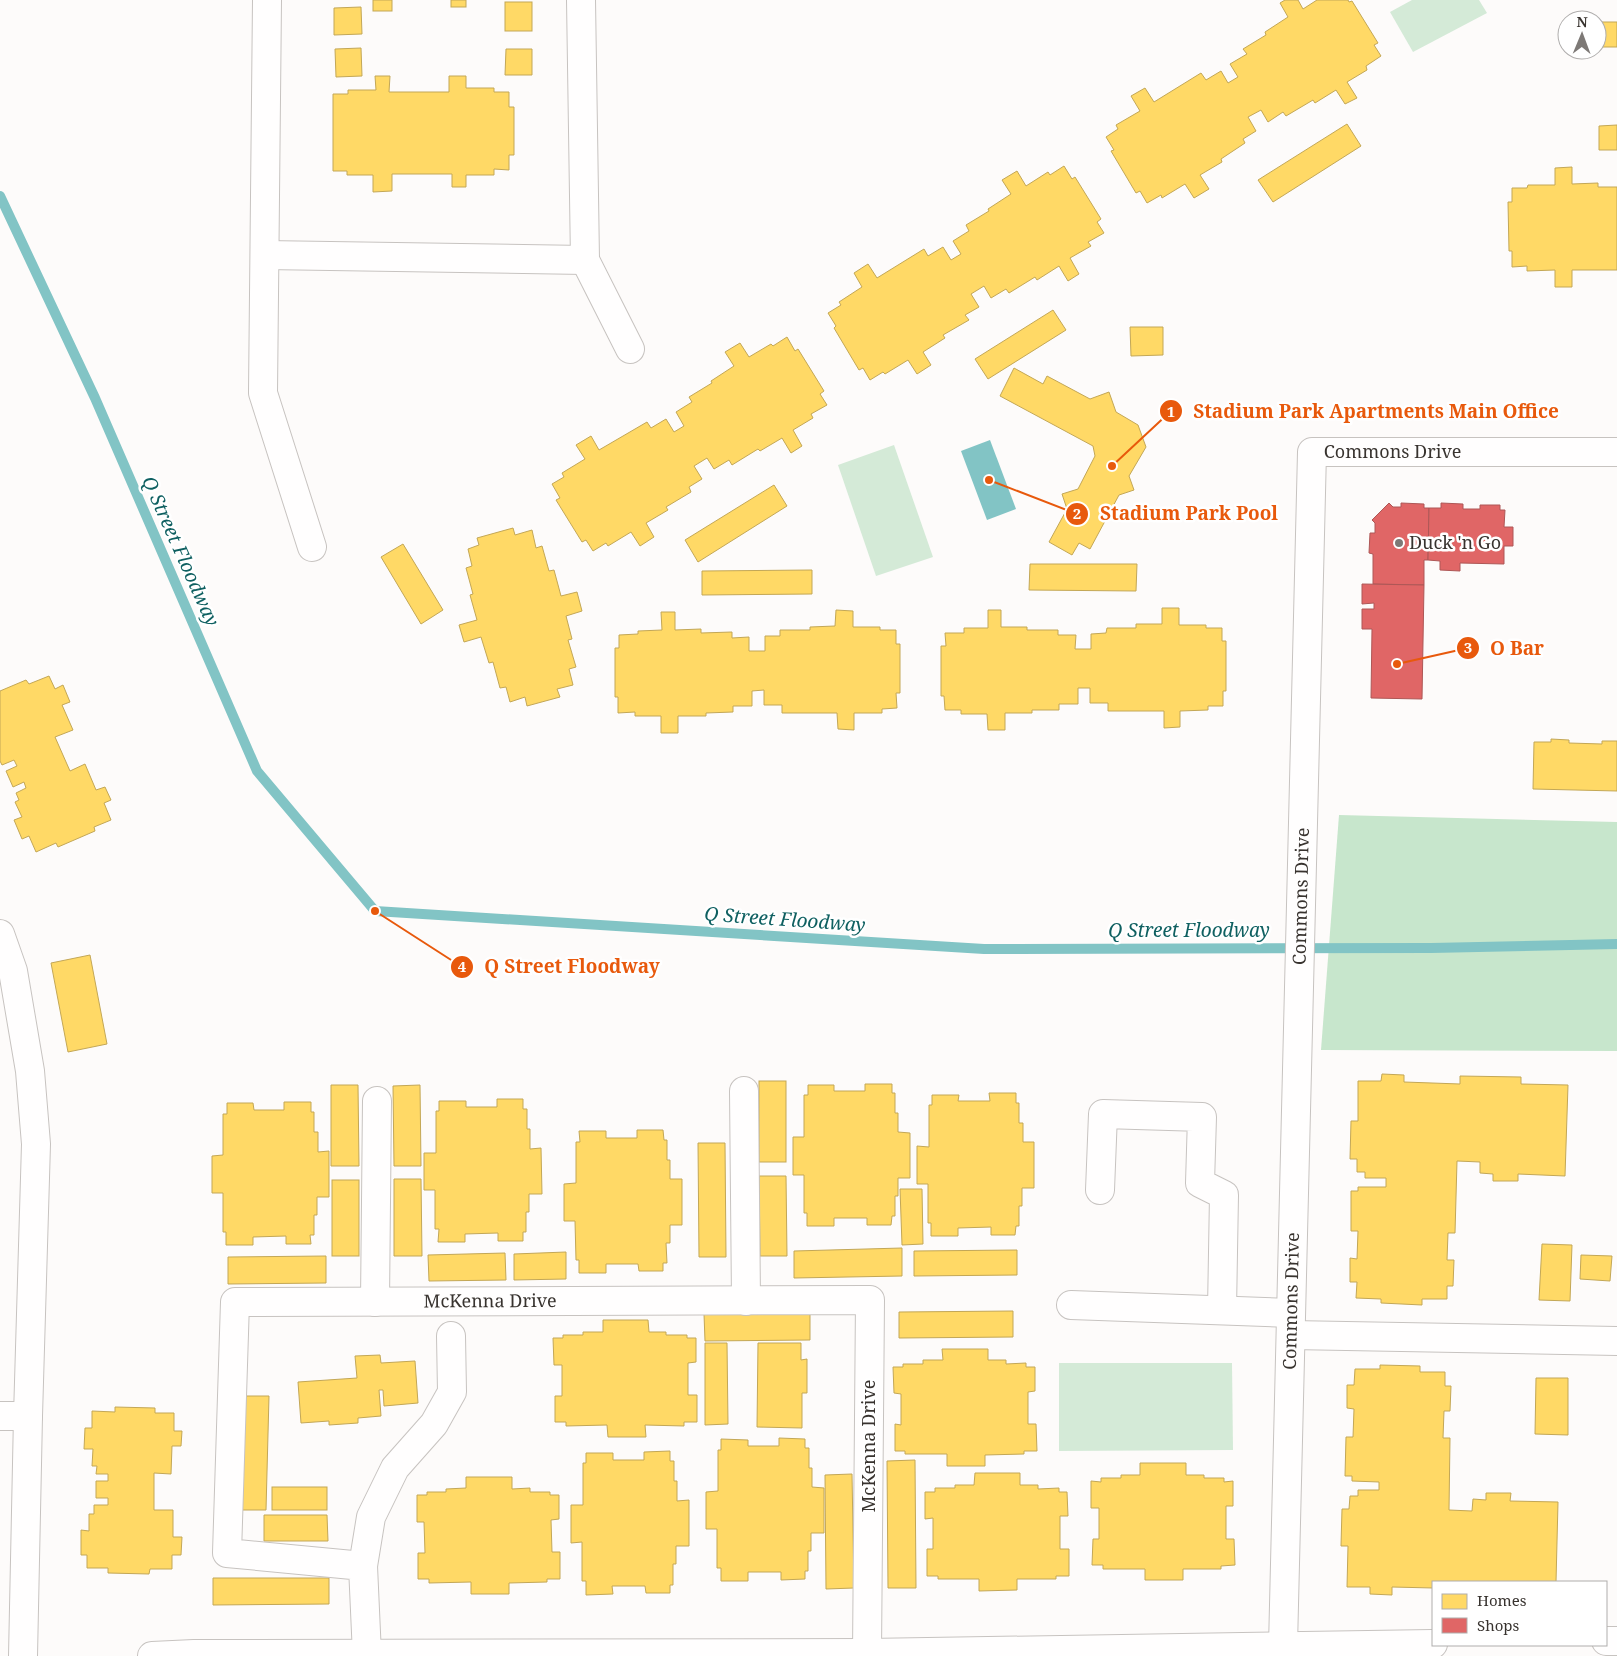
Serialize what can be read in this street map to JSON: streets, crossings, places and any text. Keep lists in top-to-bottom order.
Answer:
{
  "streets": {
    "street": ["Commons Drive", "McKenna Drive"]
  },
  "water": ["Q Street Floodway"],
  "places": [
    "Stadium Park Apartments Main Office",
    "Stadium Park Pool",
    "Duck 'n Go",
    "O Bar",
    "Q Street Floodway"
  ],
  "legend": ["Homes", "Shops"],
  "north": "top"
}
